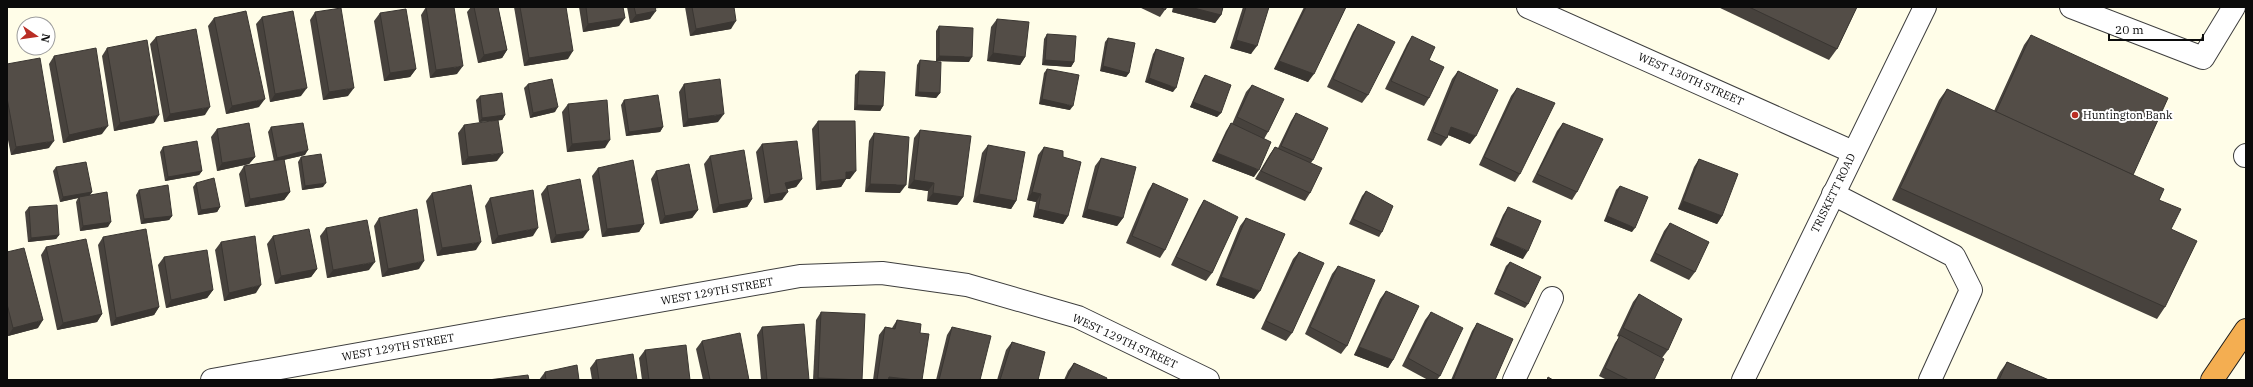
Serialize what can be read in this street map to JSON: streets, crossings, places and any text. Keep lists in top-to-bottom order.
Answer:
{
  "streets": {
    "street": ["WEST 130TH STREET", "TRISKETT ROAD", "WEST 129TH STREET"]
  },
  "crossings": [
    ["WEST 130TH STREET", "TRISKETT ROAD"]
  ],
  "places": ["Huntington Bank"],
  "scale_bar": "20 m",
  "north": "right"
}
